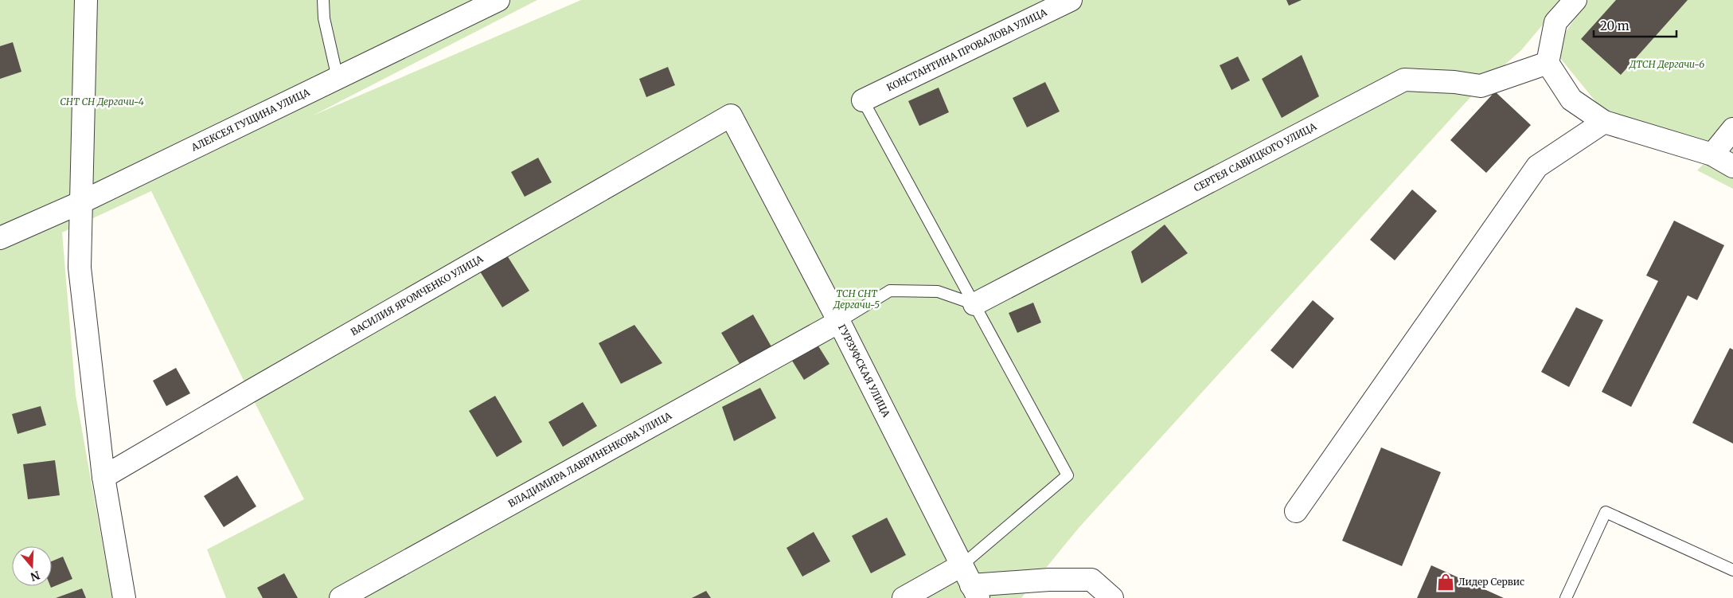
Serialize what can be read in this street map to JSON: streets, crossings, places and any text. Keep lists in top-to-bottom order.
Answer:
{
  "streets": {
    "street": [
      "КОНСТАНТИНА ПРОВАЛОВА УЛИЦА",
      "АЛЕКСЕЯ ГУЩИНА УЛИЦА",
      "СЕРГЕЯ САВИЦКОГО УЛИЦА",
      "ВАСИЛИЯ ЯРОМЧЕНКО УЛИЦА",
      "ГУРЗУФСКАЯ УЛИЦА",
      "ВЛАДИМИРА ЛАВРИНЕНКОВА УЛИЦА"
    ]
  },
  "crossings": [
    ["ВАСИЛИЯ ЯРОМЧЕНКО УЛИЦА", "ГУРЗУФСКАЯ УЛИЦА"],
    ["ГУРЗУФСКАЯ УЛИЦА", "ВЛАДИМИРА ЛАВРИНЕНКОВА УЛИЦА"]
  ],
  "parks": ["ДТСН Дергачи-6", "СНТ СН Дергачи-4", "ТСН СНТ Дергачи-5"],
  "places": {
    "shop": ["Лидер Сервис"]
  },
  "scale_bar": "20 m",
  "north": "bottom"
}
